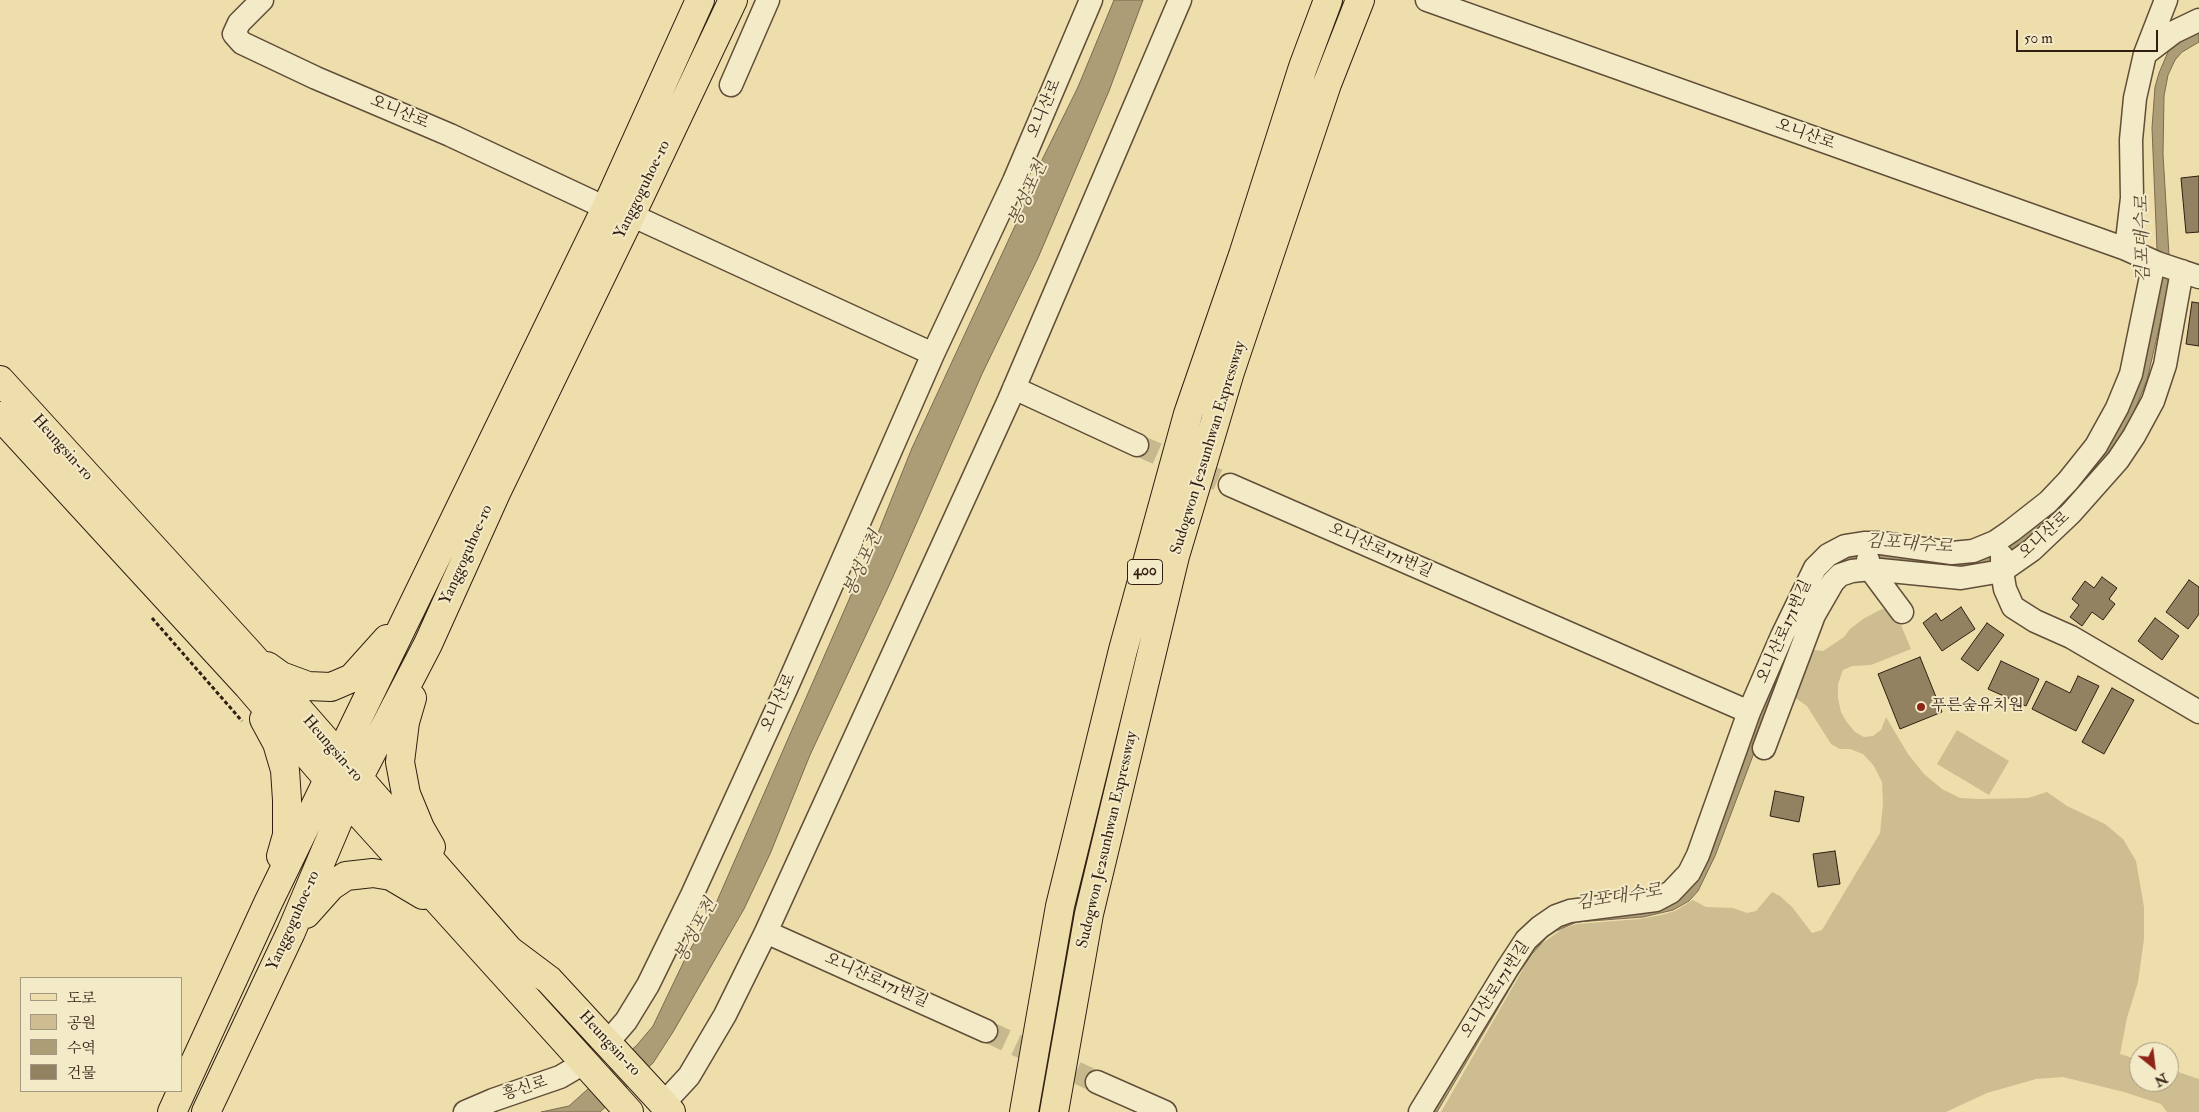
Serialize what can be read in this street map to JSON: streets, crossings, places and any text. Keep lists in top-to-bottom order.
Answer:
{
  "streets": {
    "main road": [
      "Yanggoguhoe-ro",
      "Heungsin-ro",
      "Sudogwon Je2sunhwan Expressway",
      "400"
    ],
    "street": ["오니산로", "오니산로171번길", "흥신로"]
  },
  "crossings": [
    ["오니산로", "Yanggoguhoe-ro"],
    ["오니산로", "Heungsin-ro"],
    ["오니산로", "오니산로171번길"],
    ["Yanggoguhoe-ro", "Heungsin-ro"],
    ["Heungsin-ro", "흥신로"]
  ],
  "water": ["봉성포천", "김포대수로"],
  "places": ["푸른숲유치원"],
  "legend": [
    "도로",
    "공원",
    "수역",
    "건물"
  ],
  "scale_bar": "50 m",
  "north": "bottom right"
}
